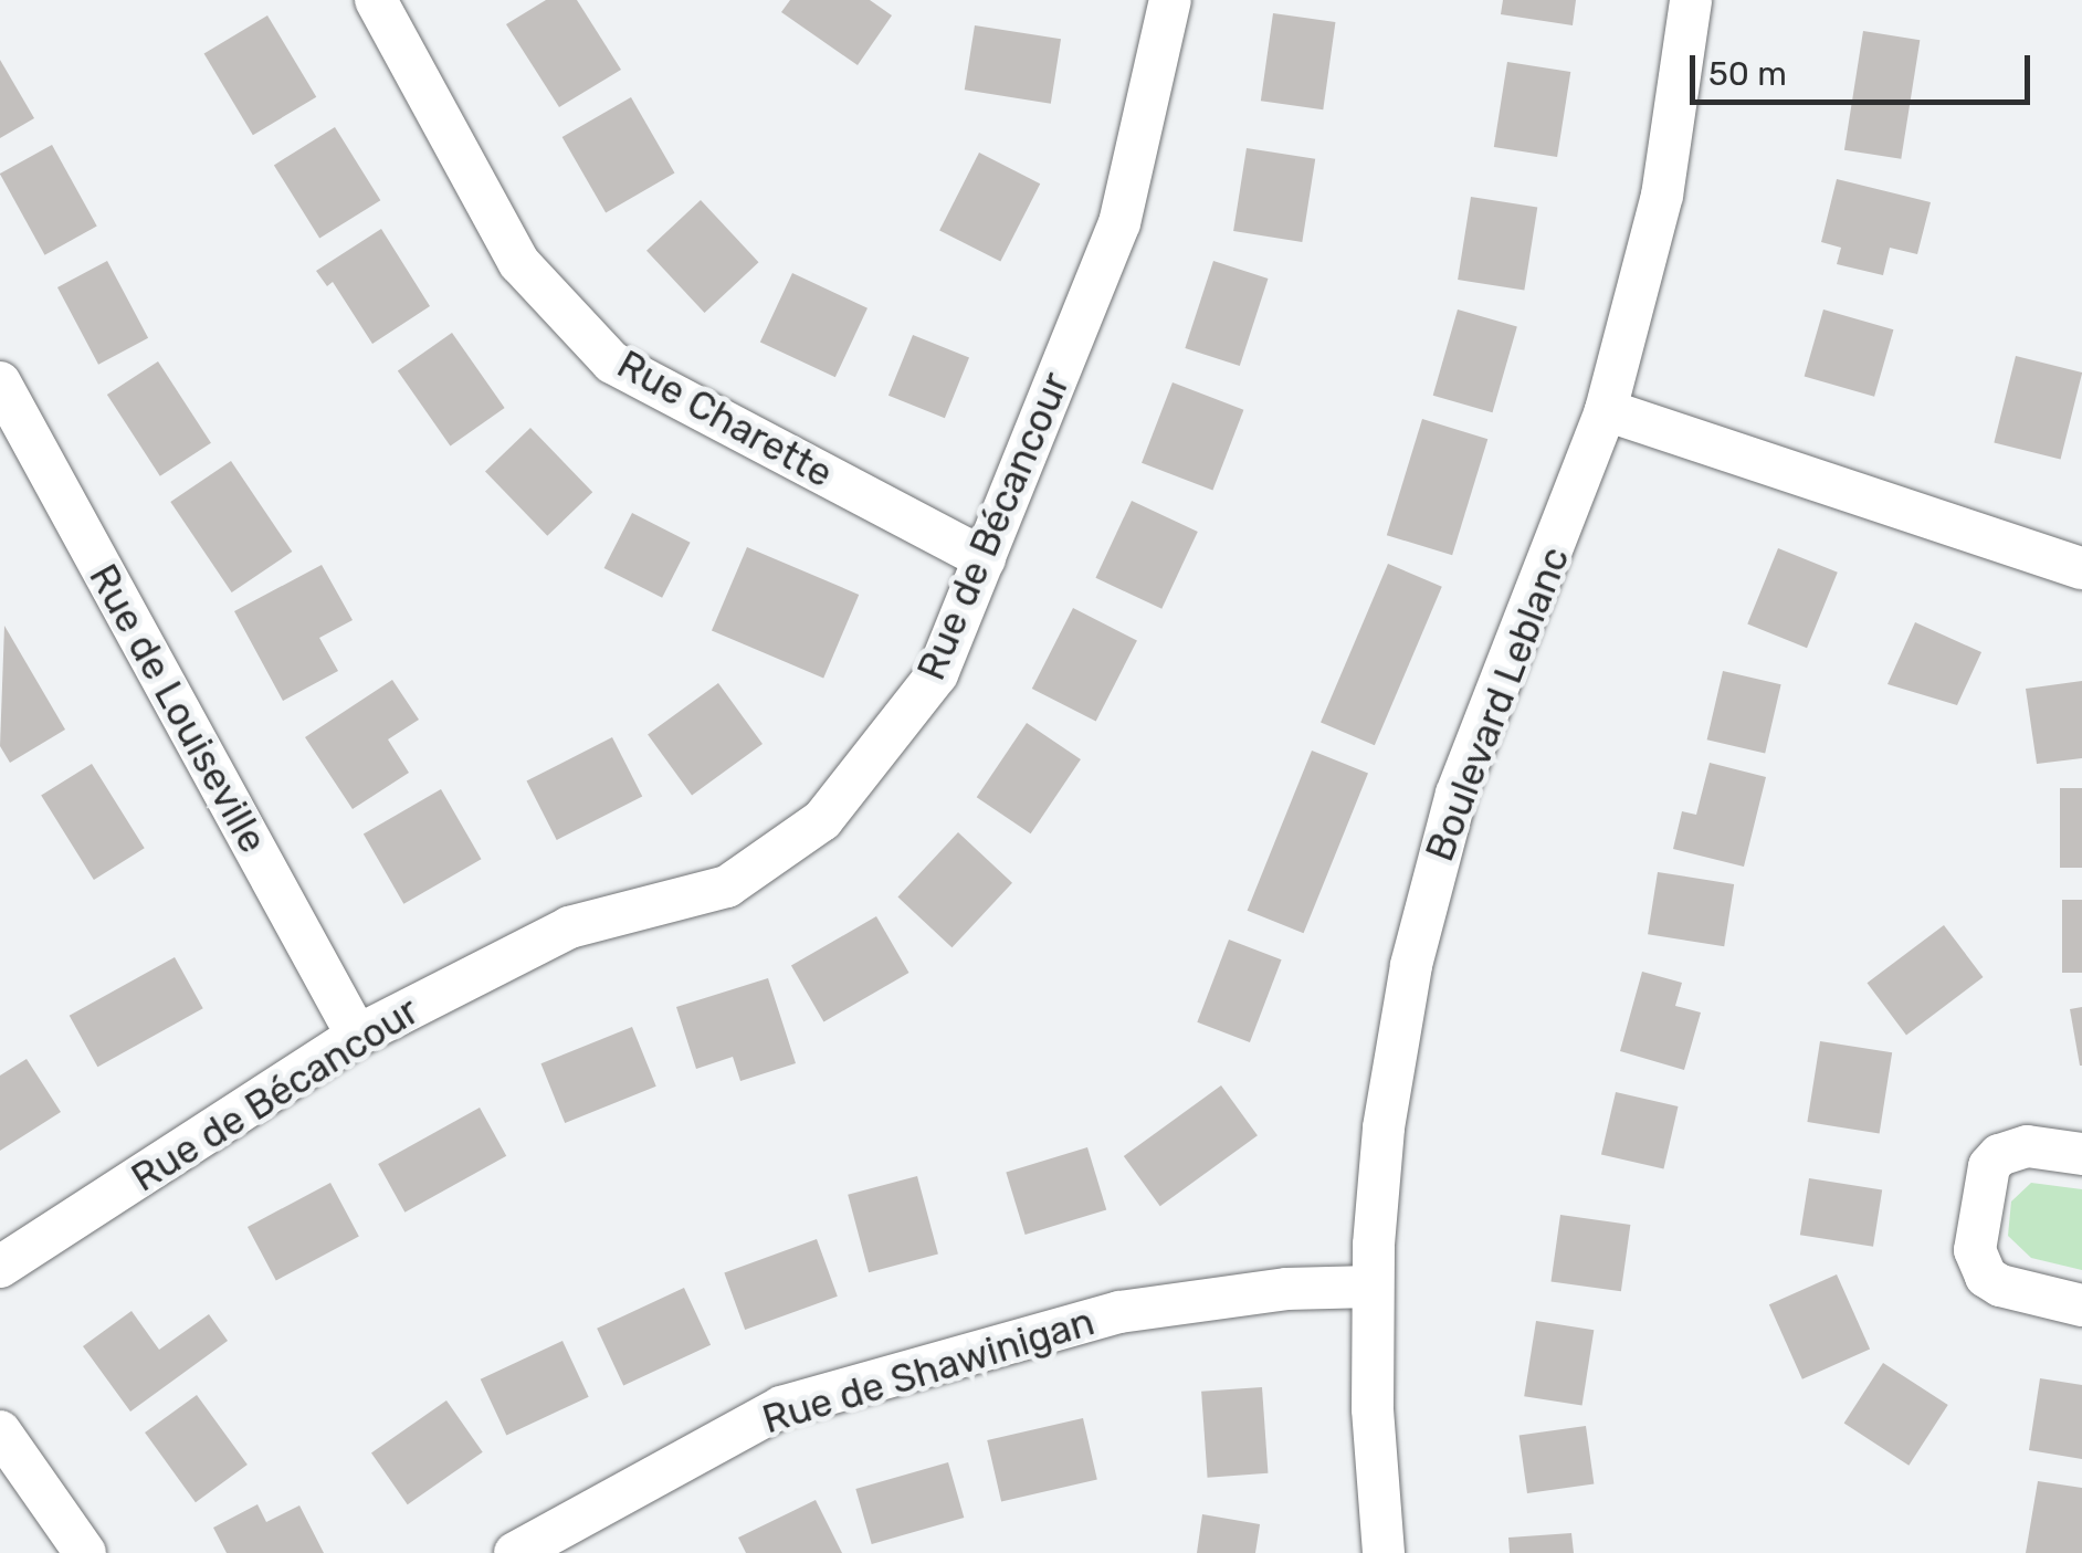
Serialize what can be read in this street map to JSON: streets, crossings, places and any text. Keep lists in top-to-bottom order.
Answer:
{
  "streets": {
    "street": [
      "Rue Charette",
      "Rue de Bécancour",
      "Boulevard Leblanc",
      "Rue de Louiseville",
      "Rue de Shawinigan"
    ]
  },
  "crossings": [
    ["Rue Charette", "Rue de Bécancour"],
    ["Rue de Bécancour", "Rue de Louiseville"],
    ["Boulevard Leblanc", "Rue de Shawinigan"]
  ],
  "scale_bar": "50 m"
}
